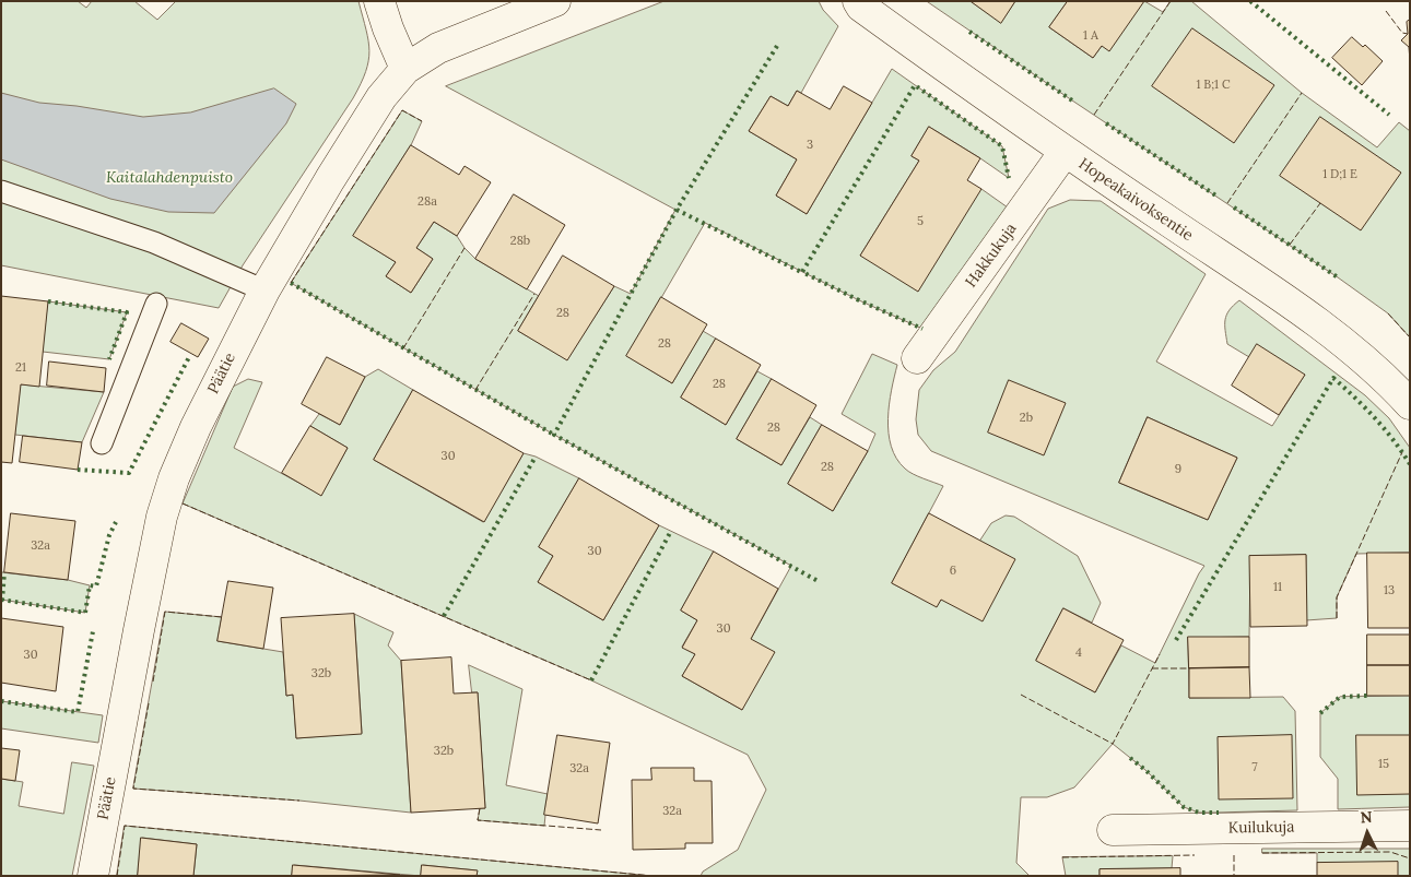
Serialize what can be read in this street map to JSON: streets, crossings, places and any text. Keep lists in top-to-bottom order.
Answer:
{
  "streets": {
    "street": [
      "Hopeakaivoksentie",
      "Hakkukuja",
      "Päätie",
      "Kuilukuja"
    ]
  },
  "crossings": [
    ["Hopeakaivoksentie", "Hakkukuja"]
  ],
  "parks": ["Kaitalahdenpuisto"],
  "house_numbers": [
    "1 A",
    "1 B;1 C",
    "3",
    "1 D;1 E",
    "28a",
    "5",
    "28b",
    "28",
    "28",
    "21",
    "28",
    "2b",
    "28",
    "30",
    "28",
    "9",
    "32a",
    "30",
    "6",
    "11",
    "13",
    "30",
    "4",
    "30",
    "32b",
    "32b",
    "15",
    "7",
    "32a",
    "32a"
  ],
  "north": "top"
}
